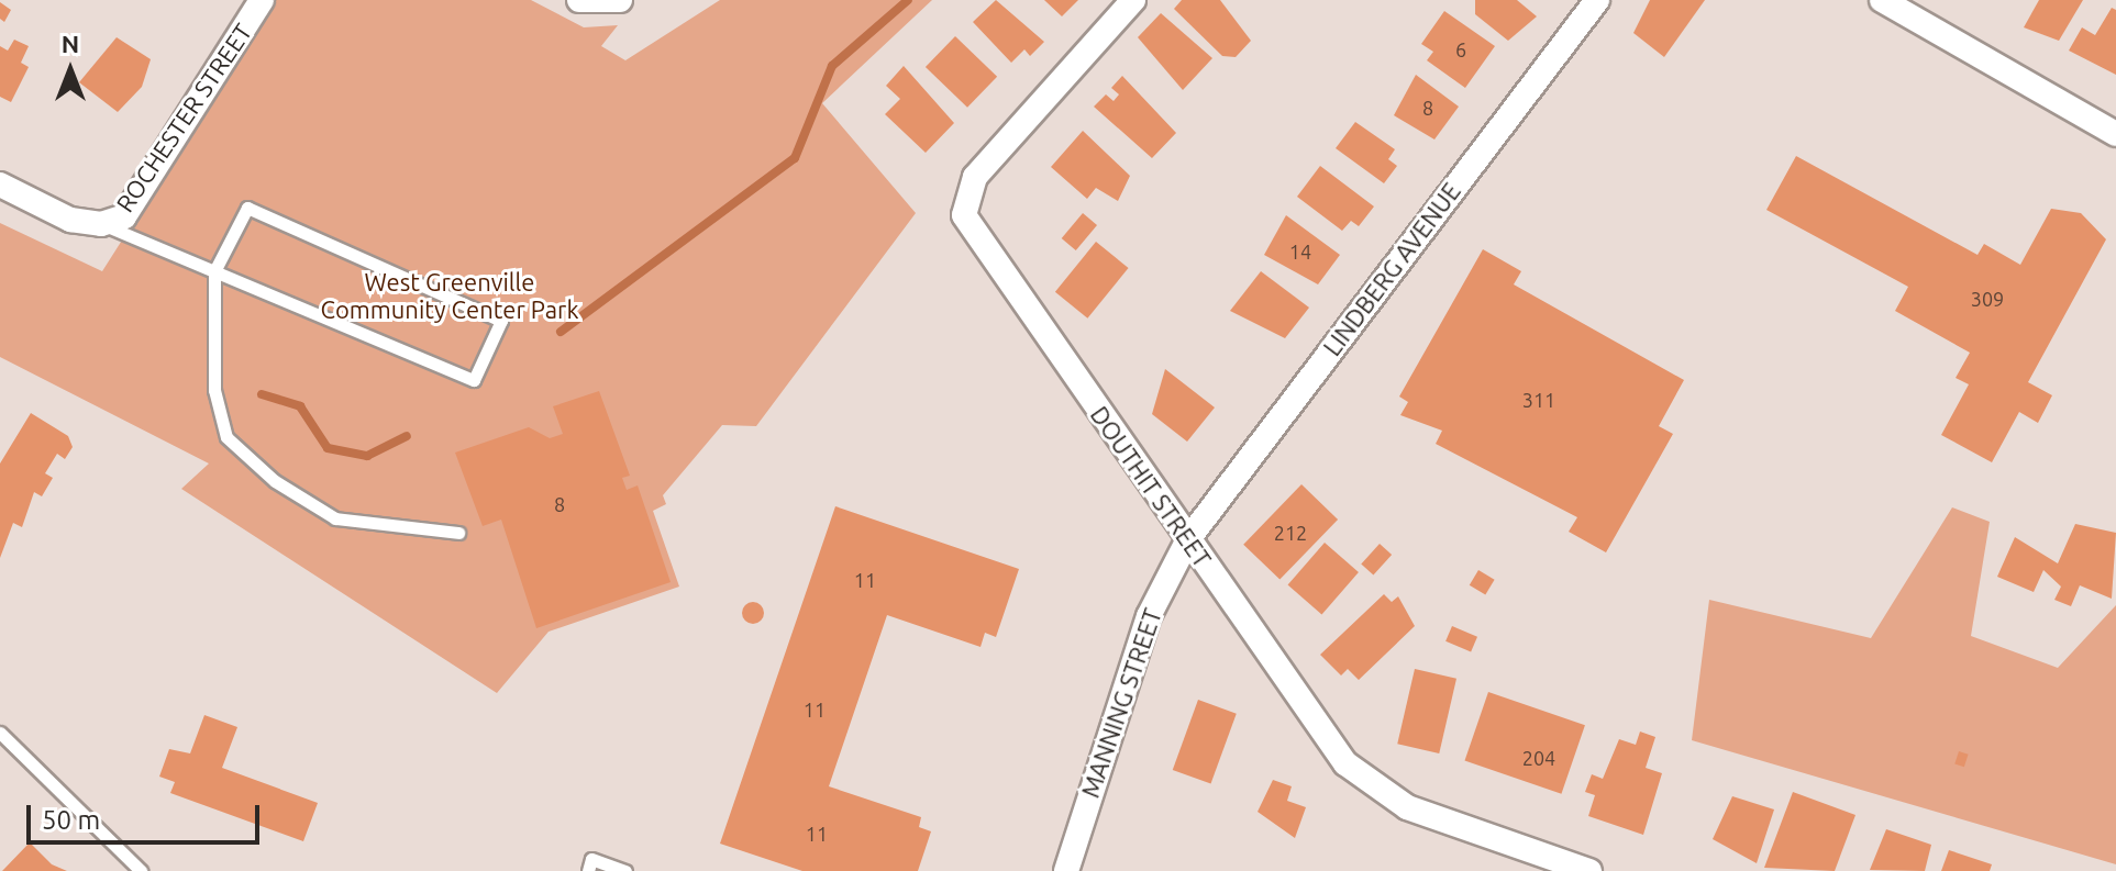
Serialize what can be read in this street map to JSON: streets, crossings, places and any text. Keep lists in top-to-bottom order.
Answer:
{
  "streets": {
    "street": [
      "ROCHESTER STREET",
      "LINDBERG AVENUE",
      "DOUTHIT STREET",
      "MANNING STREET"
    ]
  },
  "crossings": [
    ["LINDBERG AVENUE", "DOUTHIT STREET"],
    ["LINDBERG AVENUE", "MANNING STREET"],
    ["DOUTHIT STREET", "MANNING STREET"]
  ],
  "parks": ["West Greenville Community Center Park"],
  "house_numbers": [
    "6",
    "8",
    "14",
    "309",
    "311",
    "8",
    "212",
    "11",
    "11",
    "204",
    "11"
  ],
  "scale_bar": "50 m",
  "north": "top"
}
